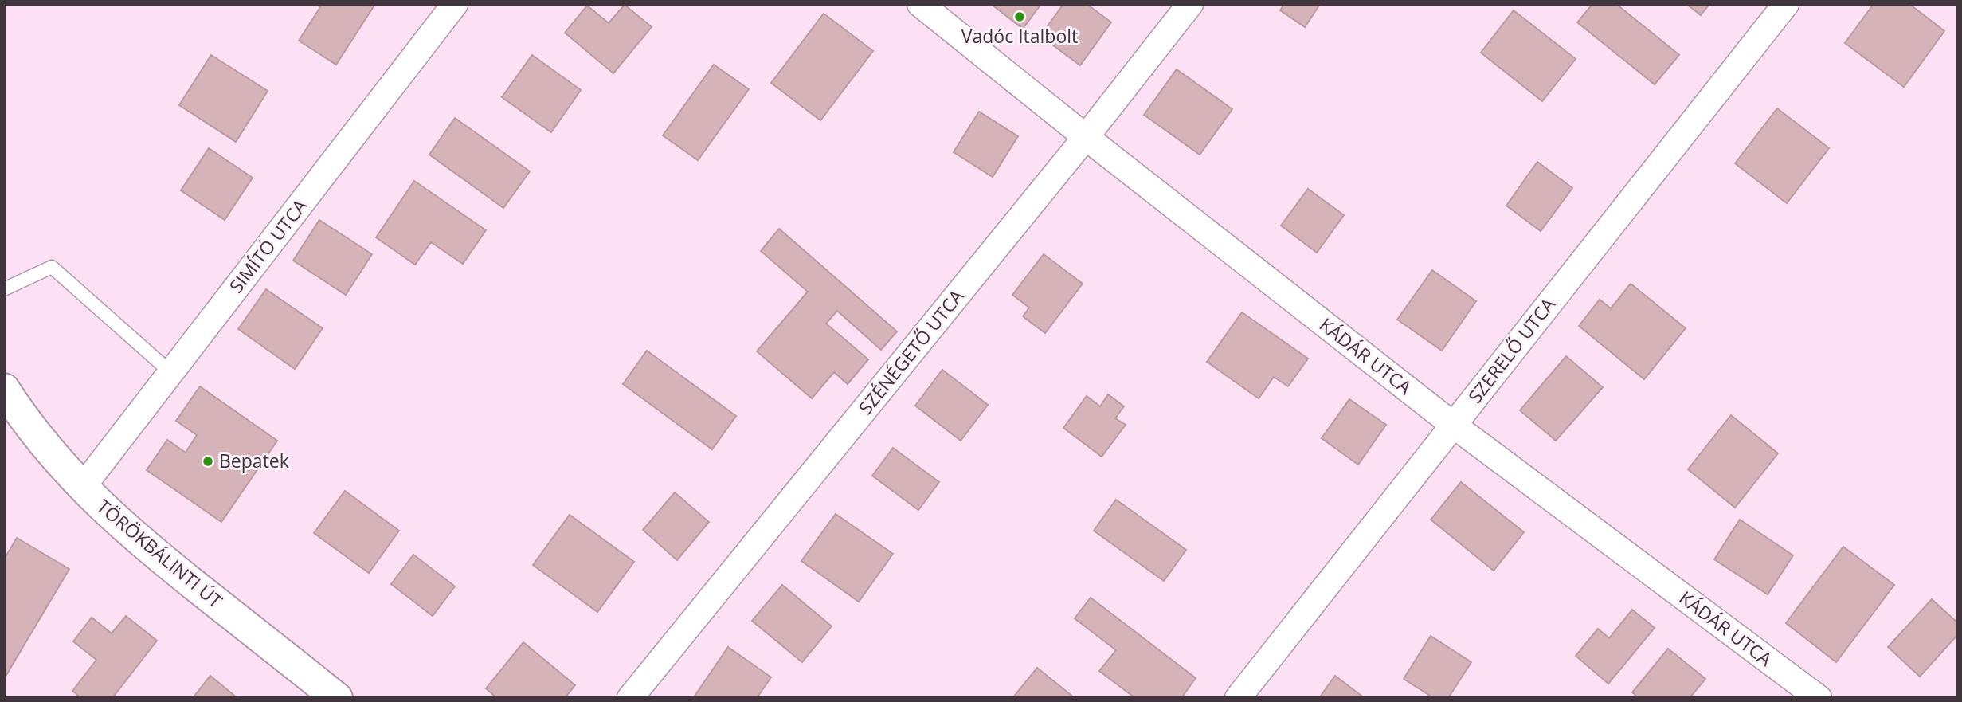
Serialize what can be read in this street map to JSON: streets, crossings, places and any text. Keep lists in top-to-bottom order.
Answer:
{
  "streets": {
    "main road": ["TÖRÖKBÁLINTI ÚT"],
    "street": [
      "SIMÍTÓ UTCA",
      "SZERELŐ UTCA",
      "SZÉNÉGETŐ UTCA",
      "KÁDÁR UTCA"
    ]
  },
  "crossings": [
    ["SIMÍTÓ UTCA", "TÖRÖKBÁLINTI ÚT"],
    ["SZERELŐ UTCA", "KÁDÁR UTCA"],
    ["SZÉNÉGETŐ UTCA", "KÁDÁR UTCA"]
  ],
  "places": ["Vadóc Italbolt", "Bepatek"]
}
